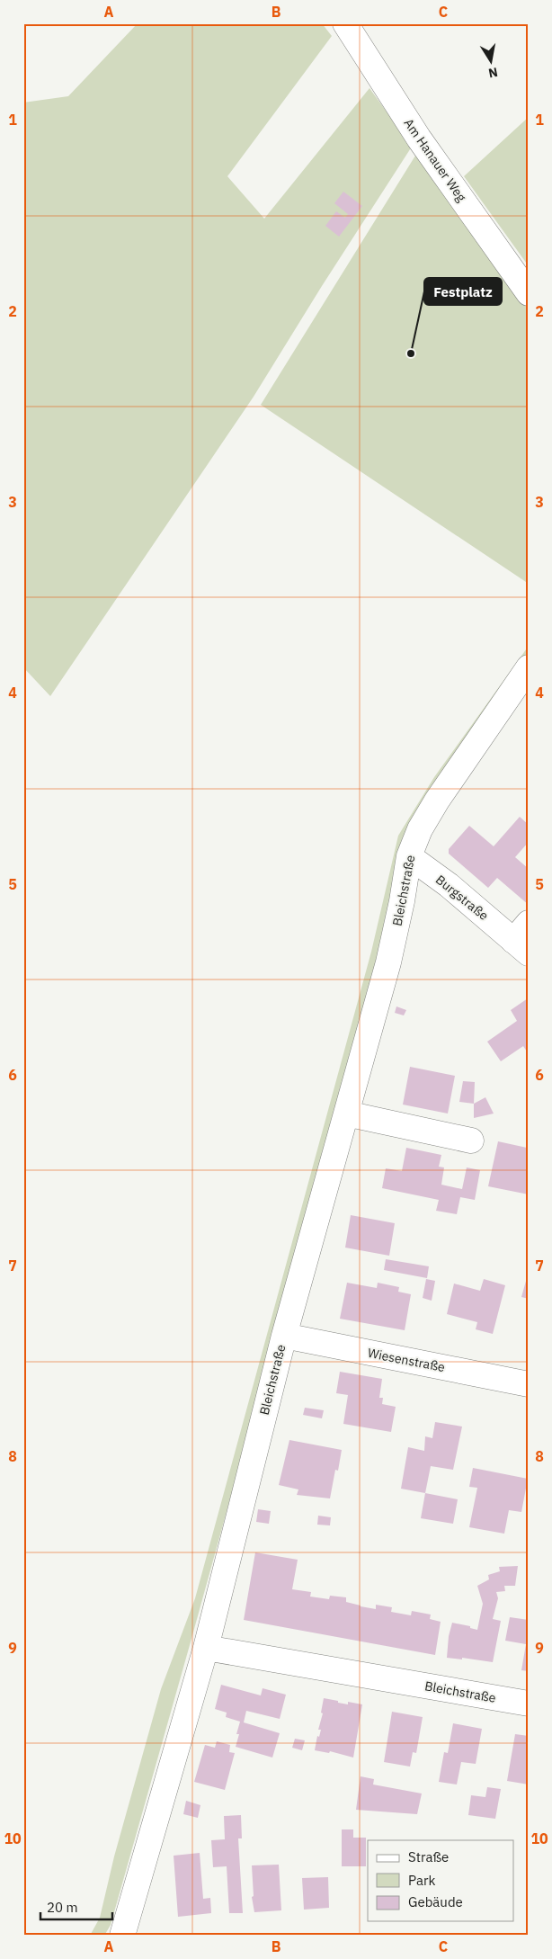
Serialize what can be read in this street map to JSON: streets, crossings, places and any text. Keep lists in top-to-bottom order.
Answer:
{
  "streets": {
    "street": [
      "Am Hanauer Weg",
      "Bleichstraße",
      "Burgstraße",
      "Wiesenstraße"
    ]
  },
  "crossings": [
    ["Bleichstraße", "Burgstraße"],
    ["Bleichstraße", "Wiesenstraße"]
  ],
  "places": ["Festplatz"],
  "legend": ["Straße", "Park", "Gebäude"],
  "scale_bar": "20 m",
  "north": "bottom",
  "grid": {
    "columns": ["A", "B", "C"],
    "rows": [
      "1",
      "2",
      "3",
      "4",
      "5",
      "6",
      "7",
      "8",
      "9",
      "10"
    ]
  }
}
